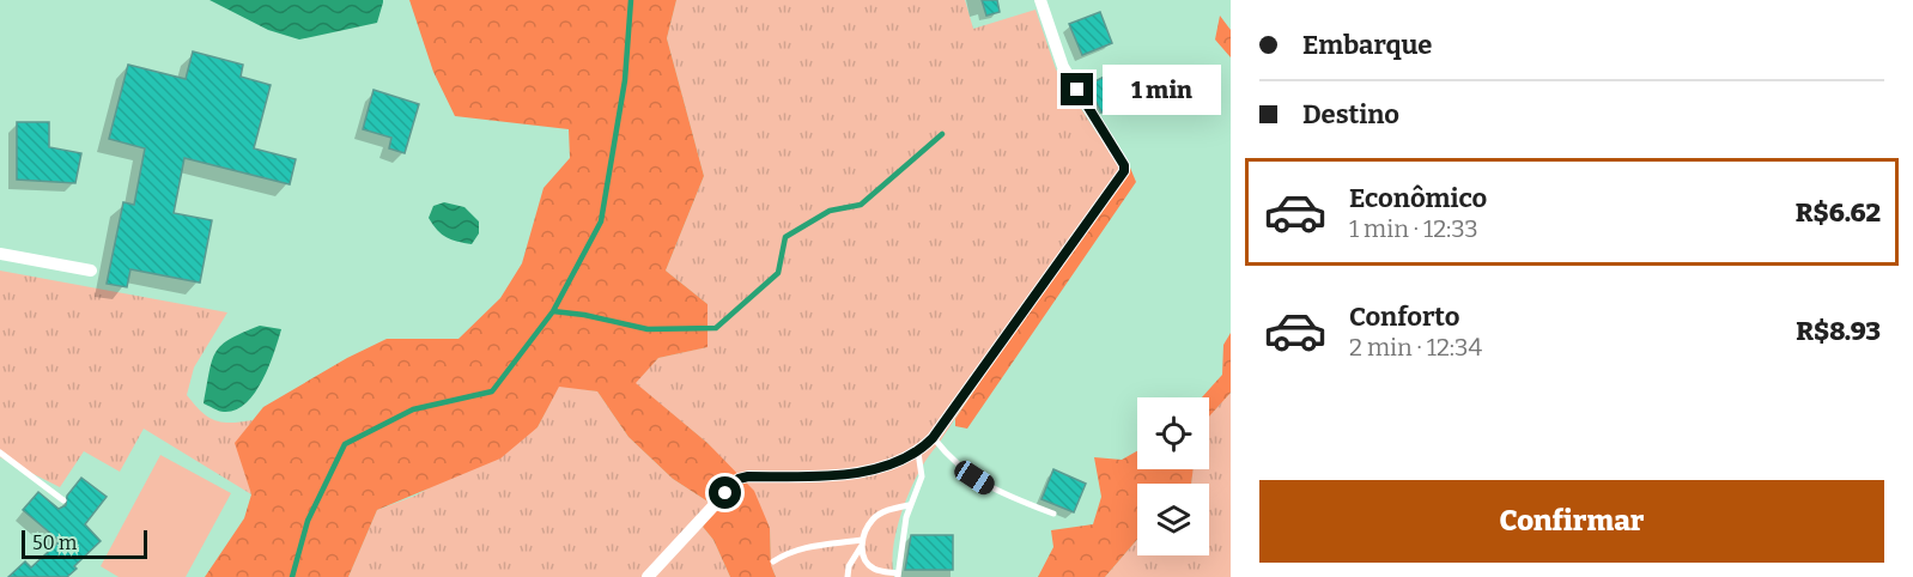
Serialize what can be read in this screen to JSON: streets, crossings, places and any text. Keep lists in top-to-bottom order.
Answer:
{
  "scale_bar": "50 m",
  "page": {
    "banner": ["Embarque", "Destino"],
    "bubble": "1 min",
    "list": [
      {
        "name": "Econômico",
        "note": "1 min · 12:33",
        "value": "R$6.62"
      },
      {
        "name": "Conforto",
        "note": "2 min · 12:34",
        "value": "R$8.93"
      }
    ],
    "buttons": "Confirmar",
    "scale": "50 m"
  }
}
